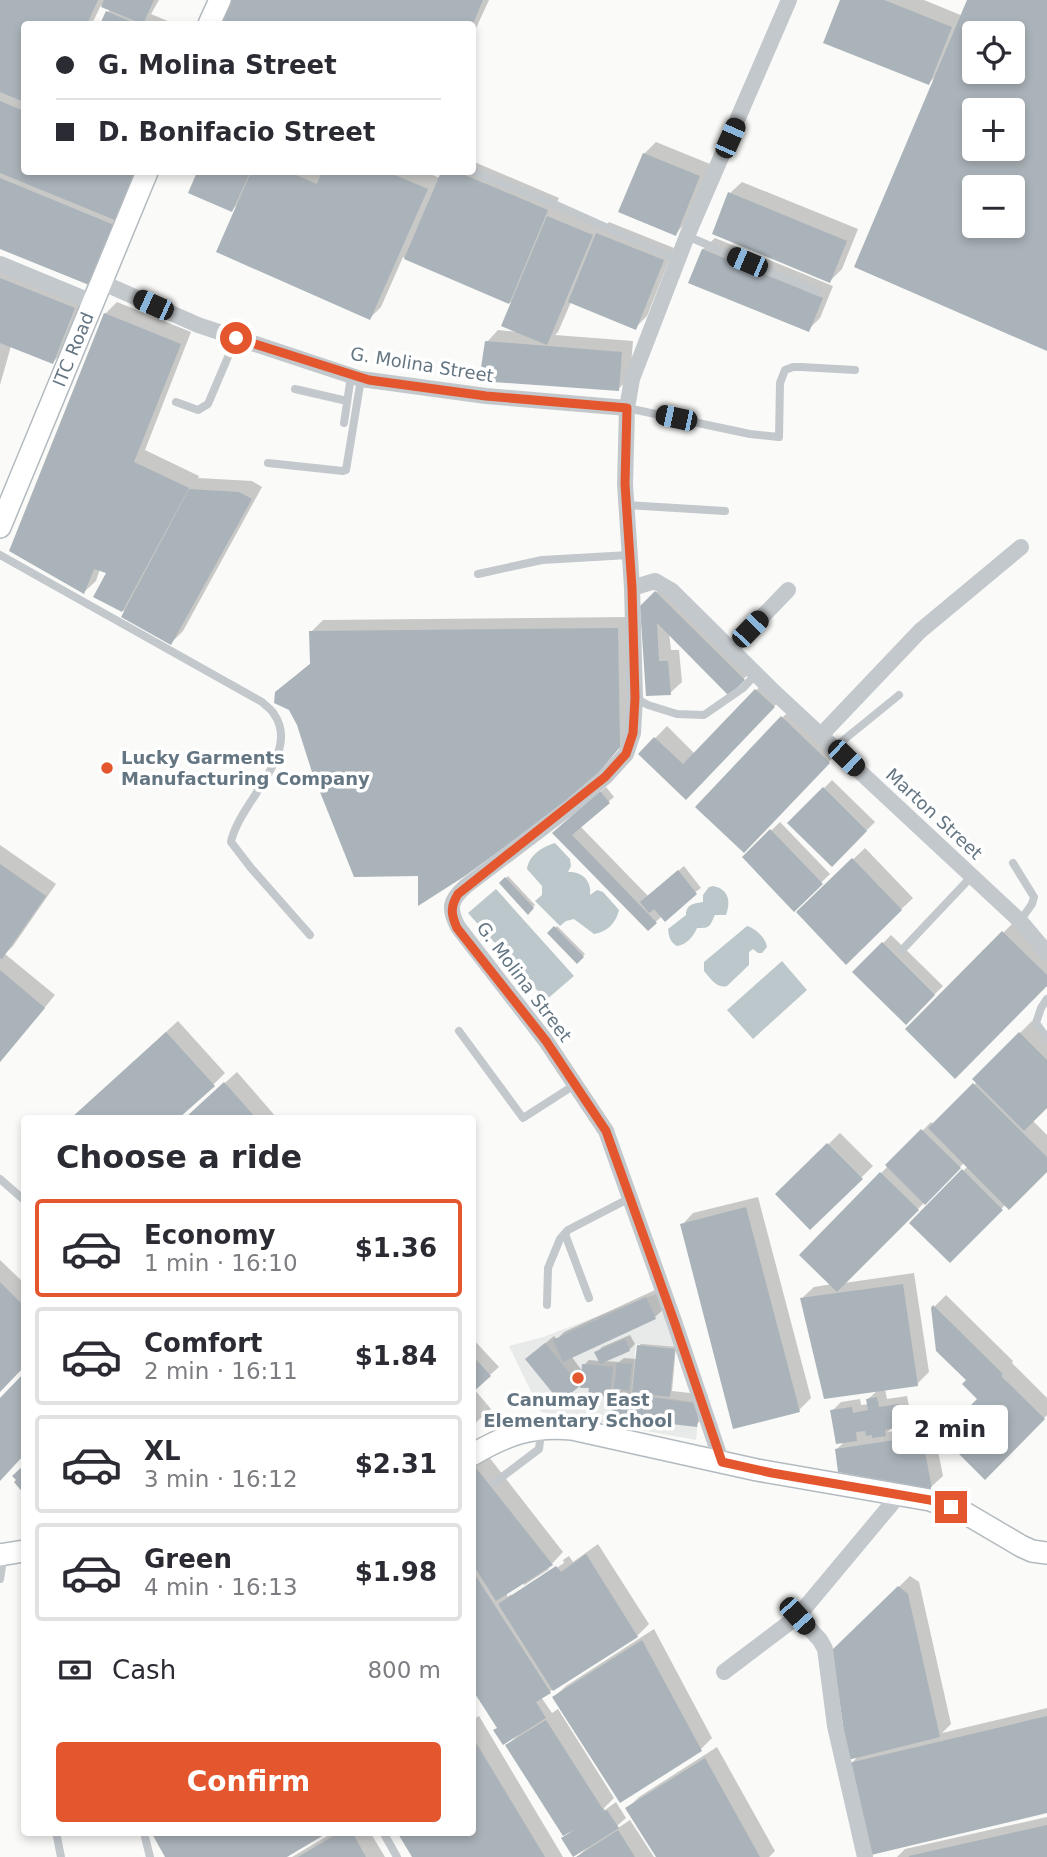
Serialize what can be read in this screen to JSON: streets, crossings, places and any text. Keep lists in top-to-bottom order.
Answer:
{
  "streets": {
    "main road": ["ITC Road"],
    "street": ["G. Molina Street", "Marton Street"]
  },
  "crossings": [
    ["ITC Road", "G. Molina Street"],
    ["G. Molina Street", "Marton Street"]
  ],
  "places": ["Lucky Garments Manufacturing Company", "Canumay East Elementary School"],
  "page": {
    "map_buttons": ["+", "−"],
    "banner": ["G. Molina Street", "D. Bonifacio Street"],
    "heading": "Choose a ride",
    "list": [
      {
        "name": "Economy",
        "note": "1 min · 16:10",
        "value": "$1.36"
      },
      {
        "name": "Comfort",
        "note": "2 min · 16:11",
        "value": "$1.84"
      },
      {
        "name": "XL",
        "note": "3 min · 16:12",
        "value": "$2.31"
      },
      {
        "name": "Green",
        "note": "4 min · 16:13",
        "value": "$1.98"
      }
    ],
    "bubble": "2 min",
    "pay": ["Cash", "800 m"],
    "buttons": "Confirm"
  }
}
